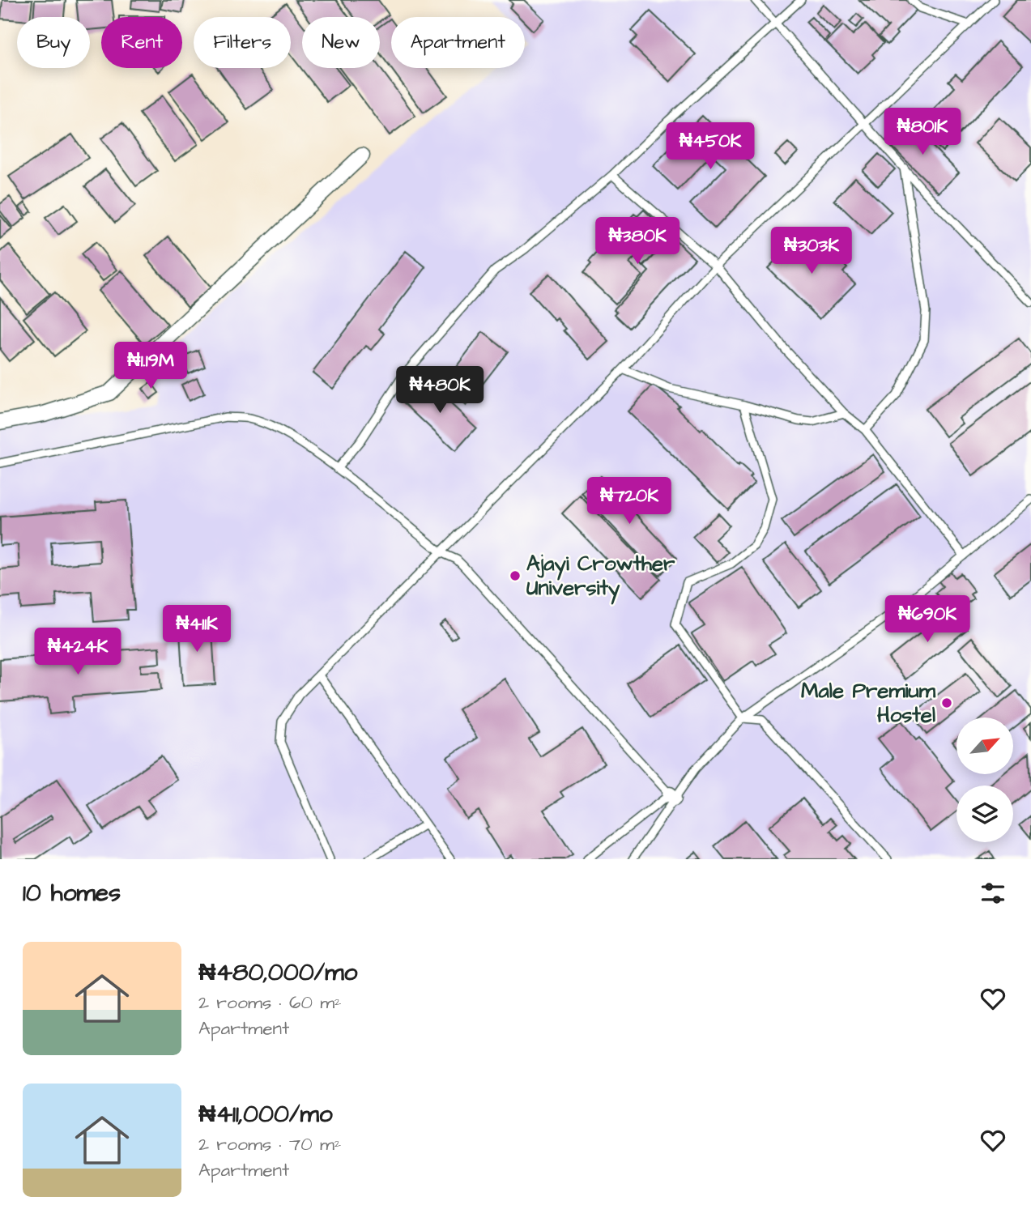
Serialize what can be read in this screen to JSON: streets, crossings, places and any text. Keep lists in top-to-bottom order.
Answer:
{
  "places": ["Ajayi Crowther University", "Male Premium Hostel"],
  "north": "top right",
  "page": {
    "chip": [
      "Buy",
      "Rent",
      "Filters",
      "New",
      "Apartment"
    ],
    "price": [
      "₦801K",
      "₦450K",
      "₦380K",
      "₦303K",
      "₦1.19M",
      "₦480K",
      "₦720K",
      "₦690K",
      "₦411K",
      "₦424K"
    ],
    "heading": "10 homes",
    "list": [
      {
        "name": "₦480,000/mo",
        "note": "2 rooms · 60 m² · Apartment"
      },
      {
        "name": "₦411,000/mo",
        "note": "2 rooms · 70 m² · Apartment"
      }
    ]
  }
}
